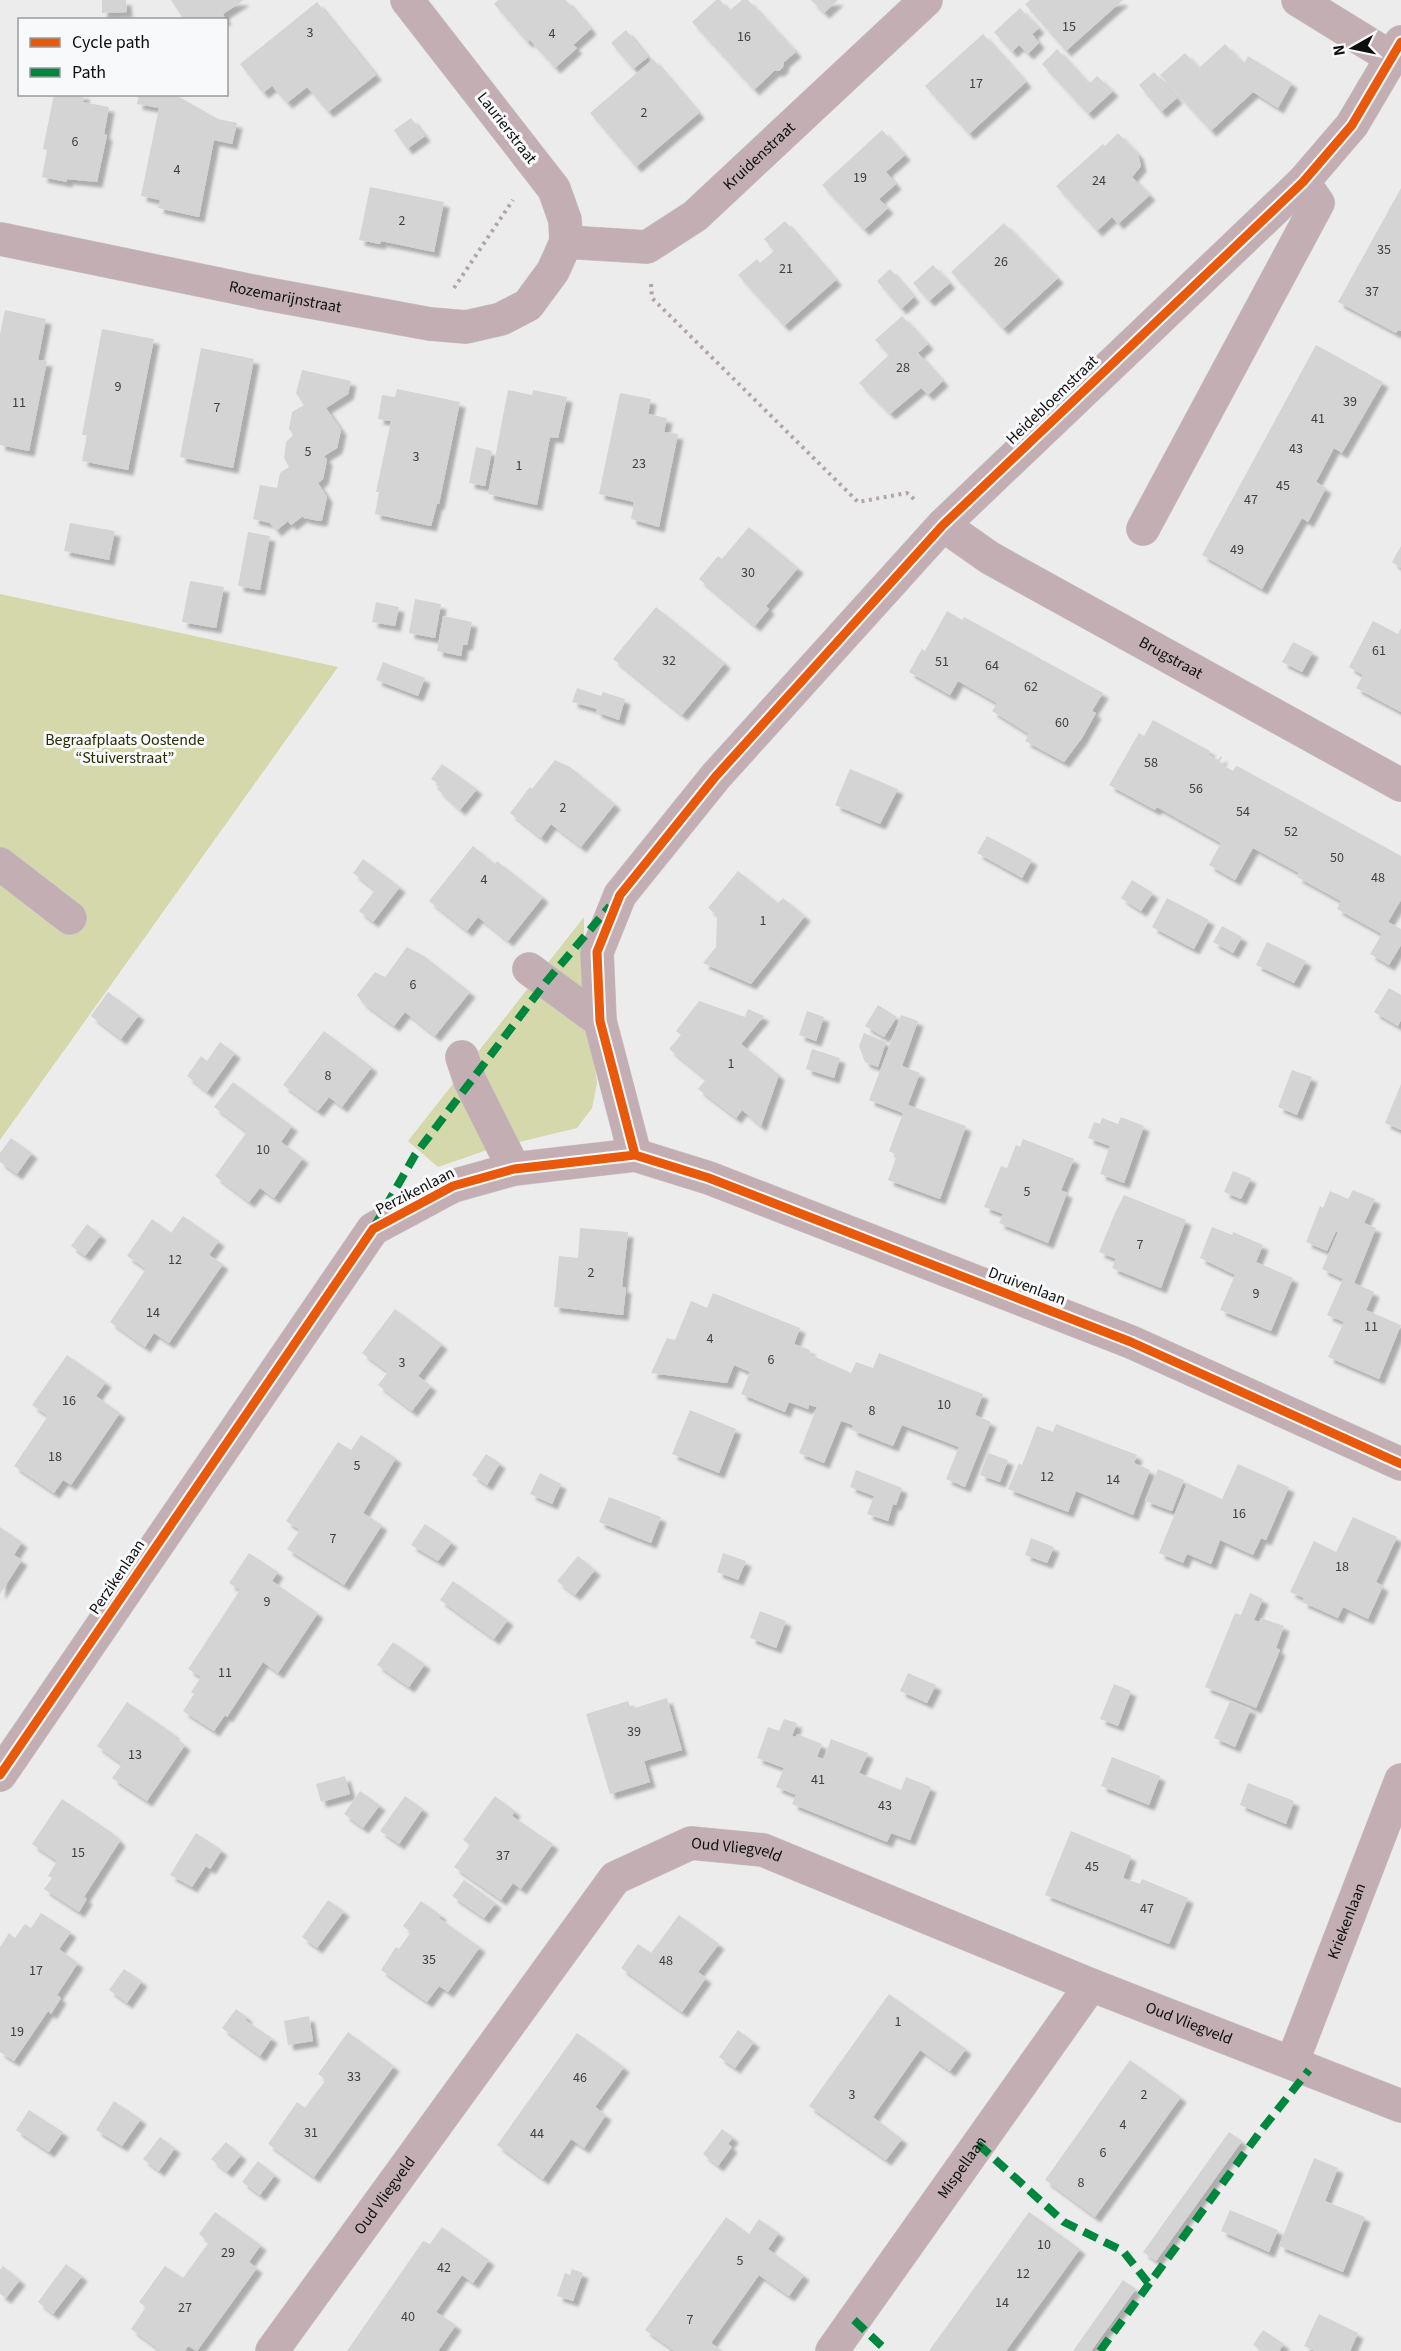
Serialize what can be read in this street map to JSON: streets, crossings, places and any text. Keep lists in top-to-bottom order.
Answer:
{
  "streets": {
    "street": [
      "Laurierstraat",
      "Kruidenstraat",
      "Rozemarijnstraat",
      "Heidebloemstraat",
      "Brugstraat",
      "Perzikenlaan",
      "Druivenlaan",
      "Oud Vliegveld",
      "Kriekenlaan",
      "Mispellaan"
    ]
  },
  "crossings": [
    ["Laurierstraat", "Rozemarijnstraat"],
    ["Heidebloemstraat", "Brugstraat"],
    ["Perzikenlaan", "Druivenlaan"],
    ["Oud Vliegveld", "Kriekenlaan"],
    ["Oud Vliegveld", "Mispellaan"]
  ],
  "parks": ["Begraafplaats Oostende “Stuiverstraat”"],
  "house_numbers": [
    "15",
    "3",
    "4",
    "16",
    "17",
    "2",
    "6",
    "4",
    "19",
    "24",
    "2",
    "35",
    "26",
    "21",
    "37",
    "28",
    "9",
    "39",
    "11",
    "7",
    "41",
    "43",
    "5",
    "3",
    "23",
    "1",
    "45",
    "47",
    "49",
    "30",
    "61",
    "32",
    "51",
    "64",
    "62",
    "60",
    "58",
    "56",
    "2",
    "54",
    "52",
    "50",
    "48",
    "4",
    "1",
    "6",
    "1",
    "8",
    "10",
    "5",
    "7",
    "12",
    "2",
    "9",
    "14",
    "11",
    "4",
    "6",
    "3",
    "16",
    "10",
    "8",
    "18",
    "5",
    "12",
    "14",
    "16",
    "7",
    "18",
    "9",
    "11",
    "39",
    "13",
    "41",
    "43",
    "15",
    "37",
    "45",
    "47",
    "35",
    "48",
    "17",
    "1",
    "19",
    "33",
    "46",
    "3",
    "2",
    "4",
    "31",
    "44",
    "6",
    "8",
    "10",
    "29",
    "5",
    "42",
    "12",
    "14",
    "27",
    "40",
    "7"
  ],
  "legend": ["Cycle path", "Path"],
  "north": "left"
}
